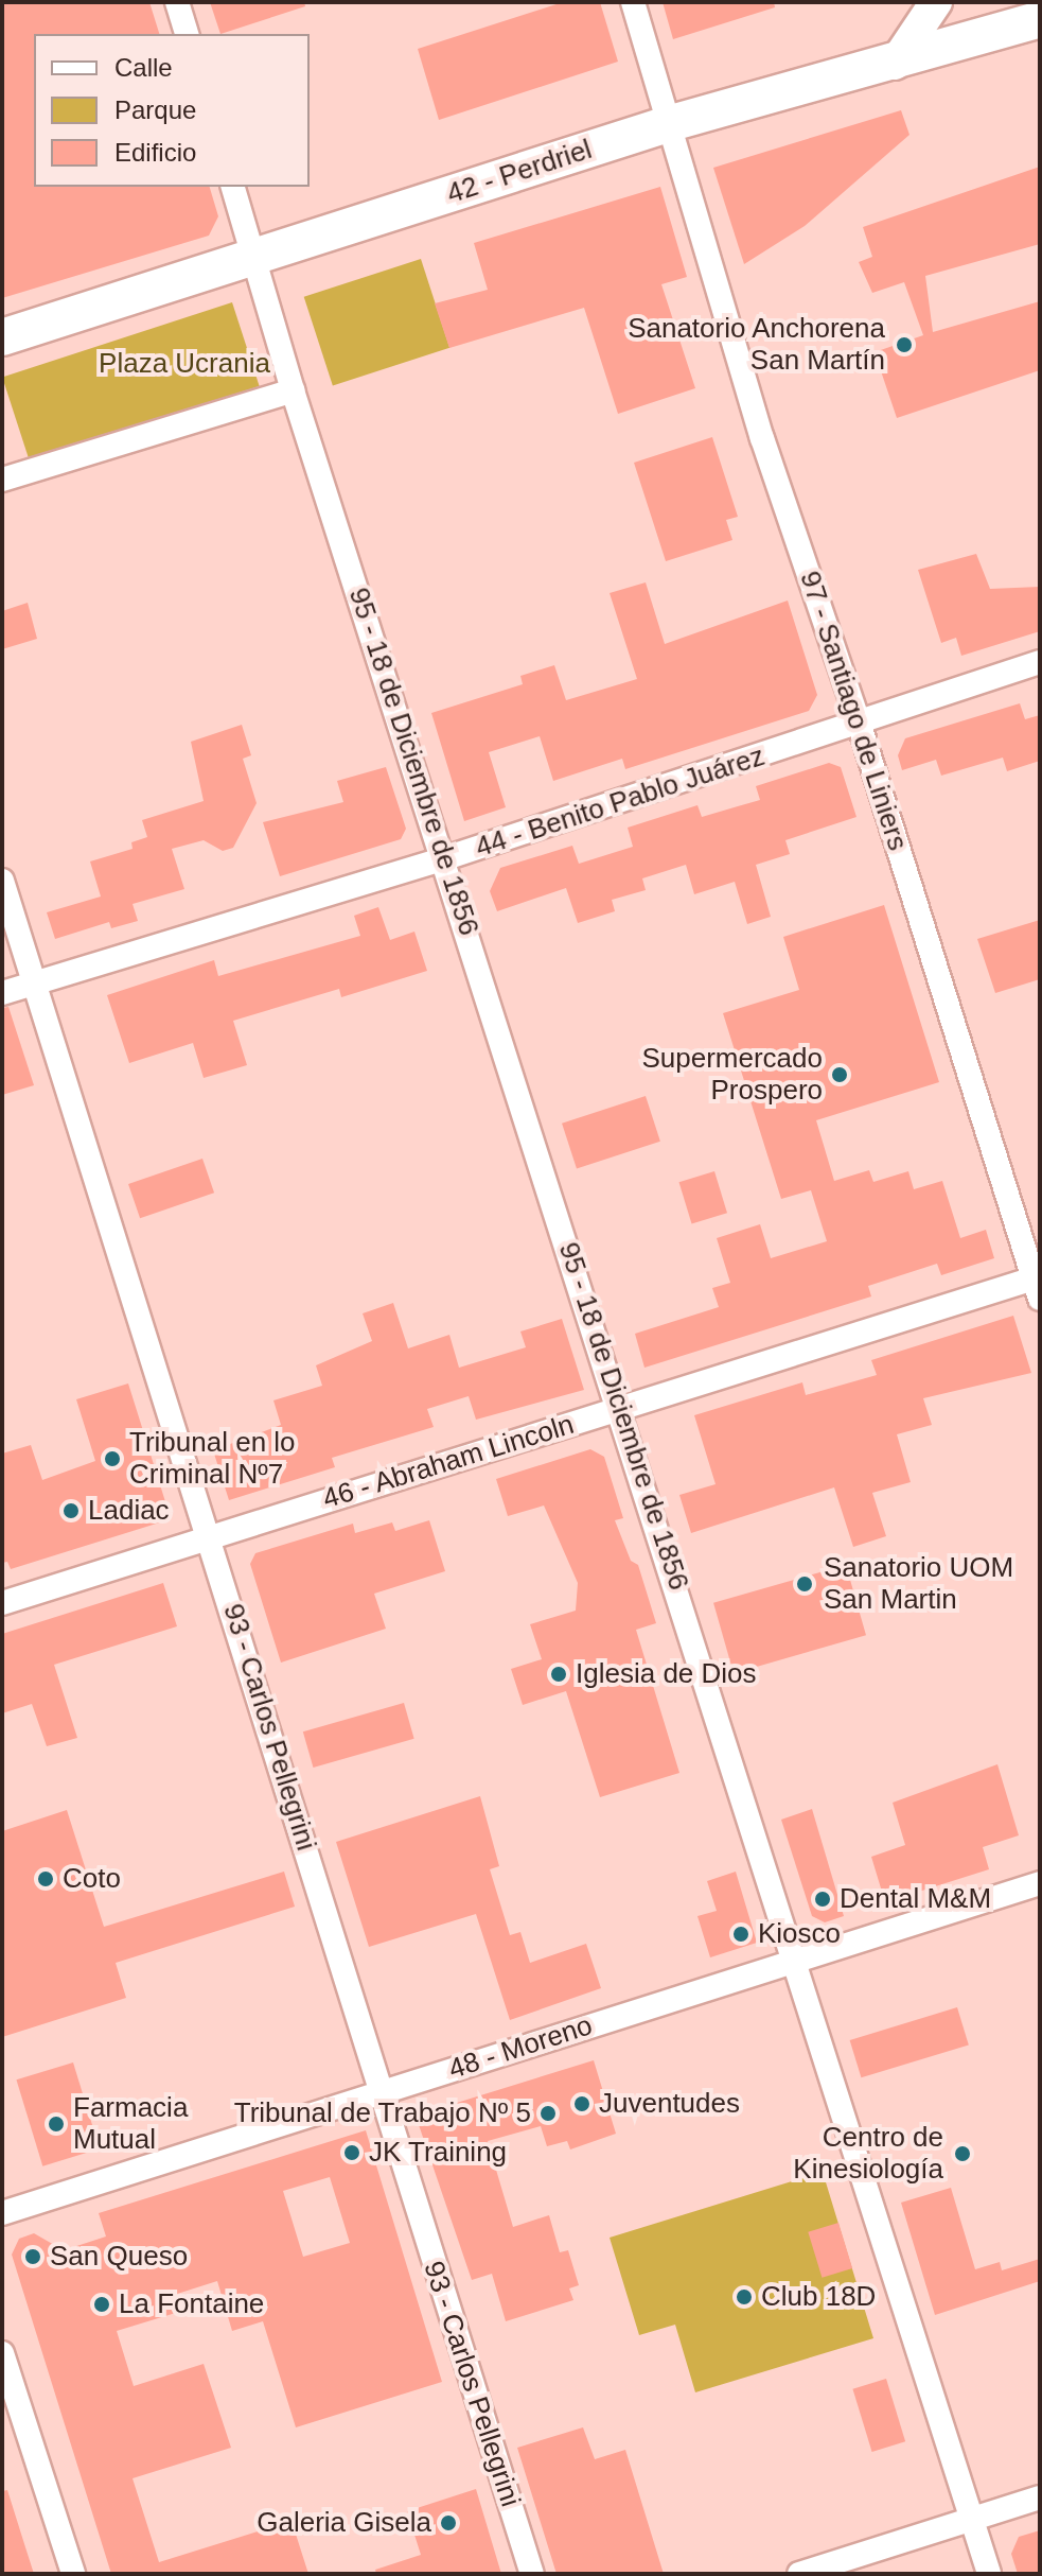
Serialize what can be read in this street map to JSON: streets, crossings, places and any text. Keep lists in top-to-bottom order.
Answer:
{
  "streets": {
    "main road": ["42 - Perdriel"],
    "street": [
      "97 - Santiago de Liniers",
      "95 - 18 de Diciembre de 1856",
      "44 - Benito Pablo Juárez",
      "46 - Abraham Lincoln",
      "93 - Carlos Pellegrini",
      "48 - Moreno"
    ]
  },
  "crossings": [
    ["42 - Perdriel", "97 - Santiago de Liniers"],
    ["42 - Perdriel", "95 - 18 de Diciembre de 1856"],
    ["97 - Santiago de Liniers", "44 - Benito Pablo Juárez"],
    ["97 - Santiago de Liniers", "46 - Abraham Lincoln"],
    ["95 - 18 de Diciembre de 1856", "44 - Benito Pablo Juárez"],
    ["95 - 18 de Diciembre de 1856", "46 - Abraham Lincoln"],
    ["95 - 18 de Diciembre de 1856", "48 - Moreno"],
    ["44 - Benito Pablo Juárez", "93 - Carlos Pellegrini"],
    ["46 - Abraham Lincoln", "93 - Carlos Pellegrini"],
    ["93 - Carlos Pellegrini", "48 - Moreno"]
  ],
  "parks": ["Plaza Ucrania"],
  "places": [
    "Sanatorio Anchorena San Martín",
    "Supermercado Prospero",
    "Tribunal en lo Criminal Nº7",
    "Ladiac",
    "Sanatorio UOM San Martin",
    "Iglesia de Dios",
    "Coto",
    "Dental M&M",
    "Kiosco",
    "Juventudes",
    "Tribunal de Trabajo Nº 5",
    "Farmacia Mutual",
    "JK Training",
    "Centro de Kinesiología",
    "San Queso",
    "Club 18D",
    "La Fontaine",
    "Galeria Gisela"
  ],
  "legend": ["Calle", "Parque", "Edificio"]
}
